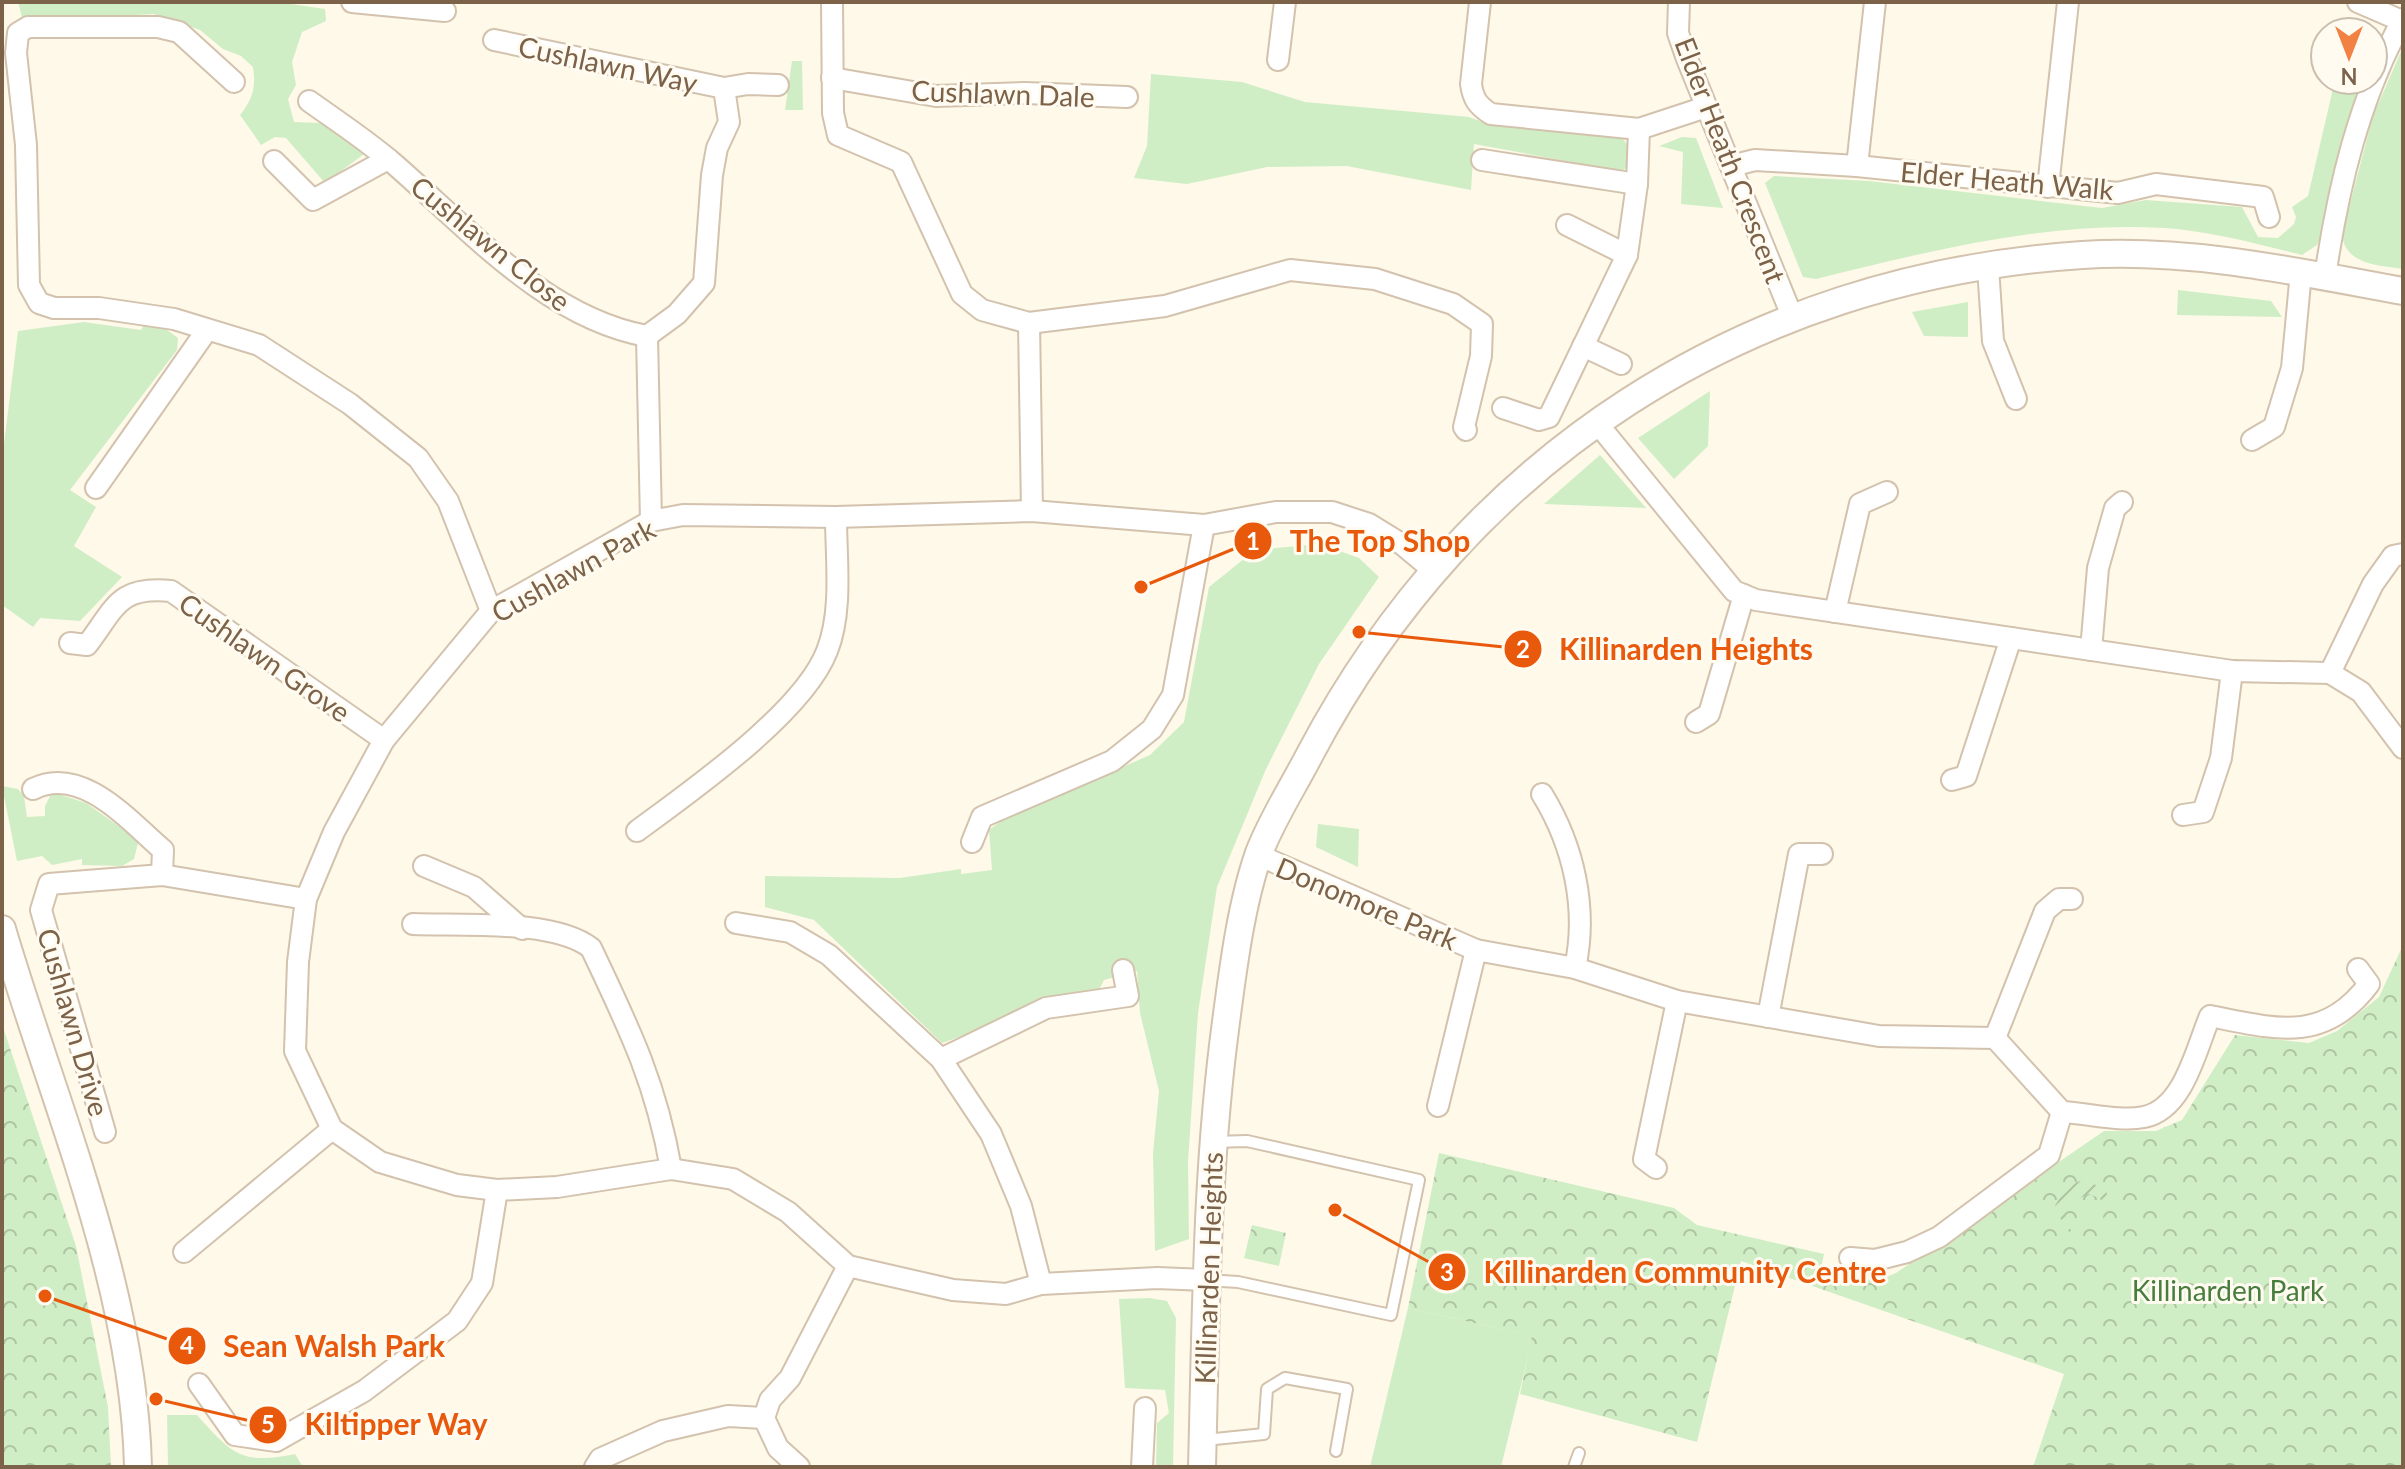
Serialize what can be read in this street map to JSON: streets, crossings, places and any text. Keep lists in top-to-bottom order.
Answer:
{
  "streets": {
    "street": [
      "Cushlawn Way",
      "Cushlawn Dale",
      "Elder Heath Crescent",
      "Elder Heath Walk",
      "Cushlawn Close",
      "Cushlawn Park",
      "Cushlawn Grove",
      "Donomore Park",
      "Cushlawn Drive",
      "Killinarden Heights"
    ]
  },
  "crossings": [
    ["Cushlawn Way", "Cushlawn Close"],
    ["Elder Heath Crescent", "Elder Heath Walk"],
    ["Elder Heath Crescent", "Killinarden Heights"],
    ["Cushlawn Park", "Cushlawn Grove"],
    ["Cushlawn Park", "Cushlawn Drive"],
    ["Cushlawn Park", "Killinarden Heights"],
    ["Donomore Park", "Killinarden Heights"]
  ],
  "parks": ["Killinarden Park"],
  "places": [
    "The Top Shop",
    "Killinarden Heights",
    "Killinarden Community Centre",
    "Sean Walsh Park",
    "Kiltipper Way"
  ],
  "north": "bottom"
}
